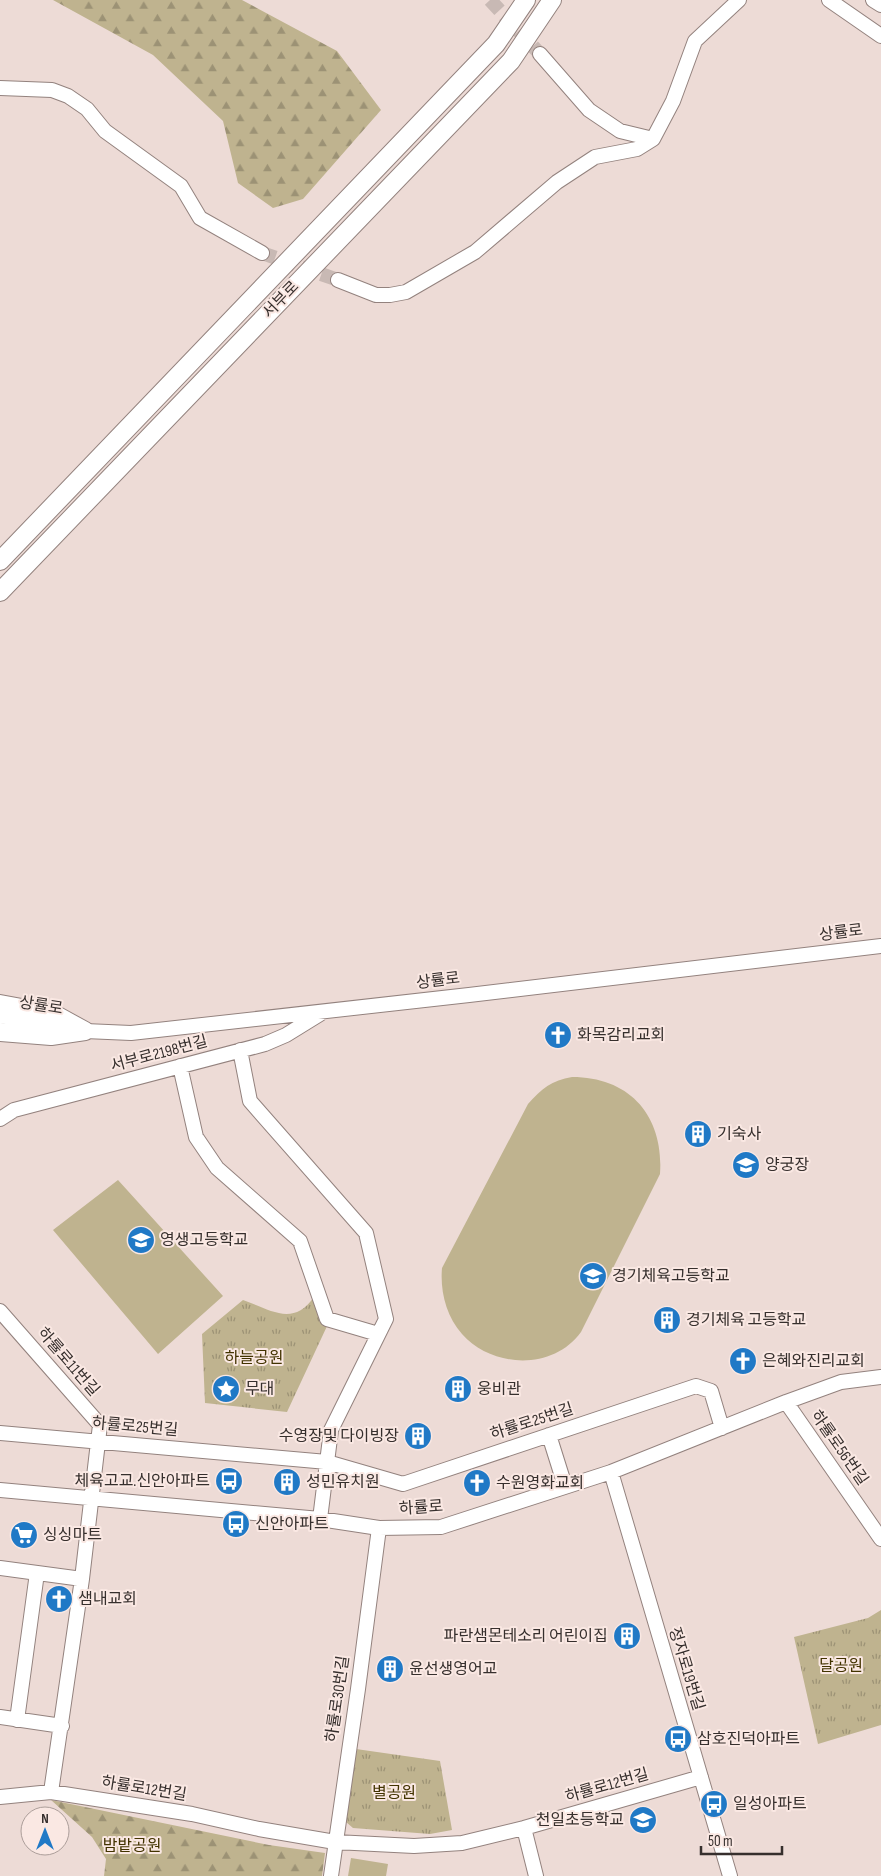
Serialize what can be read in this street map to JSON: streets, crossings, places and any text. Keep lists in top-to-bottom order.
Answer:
{
  "streets": {
    "main road": ["서부로"],
    "street": [
      "상률로",
      "서부로2198번길",
      "하률로11번길",
      "하률로25번길",
      "하률로56번길",
      "하률로",
      "정자로19번길",
      "하률로30번길",
      "하률로12번길"
    ]
  },
  "crossings": [
    ["상률로", "서부로2198번길"],
    ["하률로11번길", "하률로25번길"],
    ["하률로11번길", "하률로"],
    ["하률로25번길", "하률로"],
    ["하률로56번길", "하률로"],
    ["하률로", "정자로19번길"],
    ["하률로", "하률로30번길"],
    ["정자로19번길", "하률로12번길"],
    ["하률로30번길", "하률로12번길"]
  ],
  "parks": [
    "하늘공원",
    "달공원",
    "별공원",
    "밤밭공원"
  ],
  "places": {
    "church": [
      "화목감리교회",
      "은혜와진리교회",
      "수원영화교회",
      "샘내교회"
    ],
    "building": [
      "기숙사",
      "경기체육 고등학교",
      "웅비관",
      "수영장및 다이빙장",
      "성민유치원",
      "파란샘몬테소리 어린이집",
      "윤선생영어교"
    ],
    "school or university": [
      "양궁장",
      "영생고등학교",
      "경기체육고등학교",
      "천일초등학교"
    ],
    "place": ["무대"],
    "bus stop": [
      "체육고교.신안아파트",
      "신안아파트",
      "삼호진덕아파트",
      "일성아파트"
    ],
    "supermarket": ["싱싱마트"]
  },
  "scale_bar": "50 m",
  "north": "top"
}
